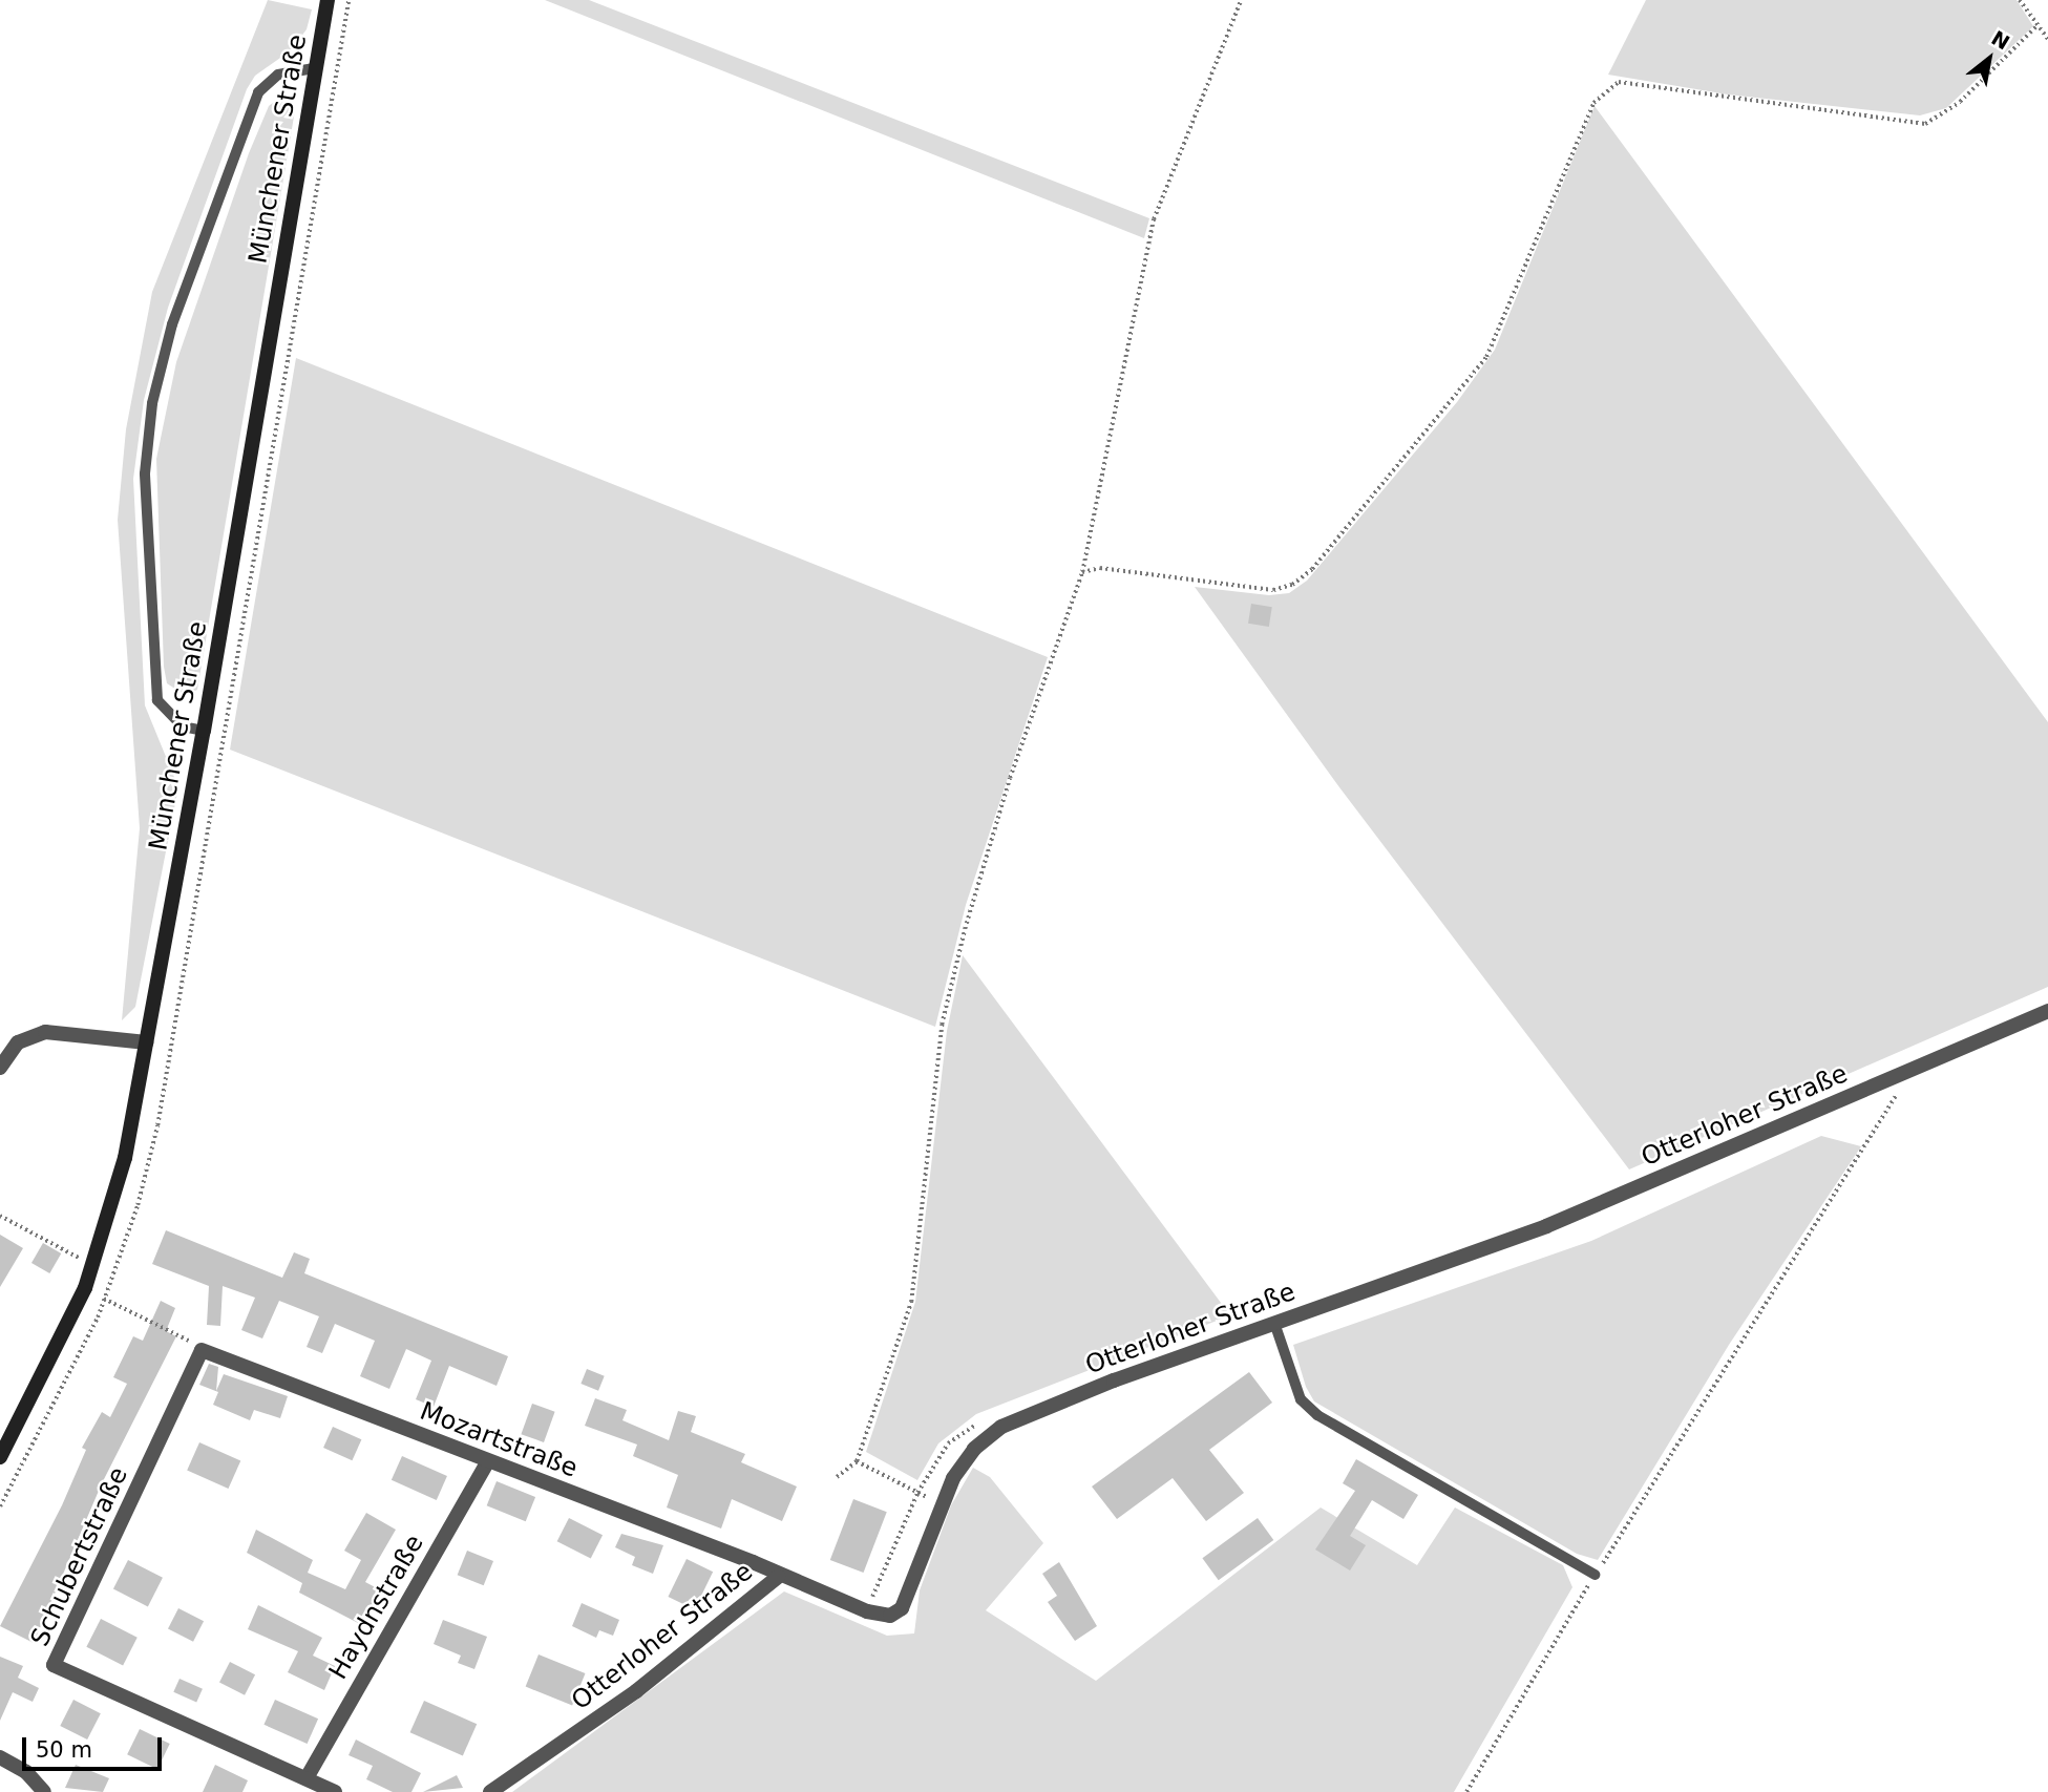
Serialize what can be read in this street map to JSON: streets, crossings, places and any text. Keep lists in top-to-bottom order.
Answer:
{
  "streets": {
    "main road": ["Münchener Straße"],
    "street": [
      "Otterloher Straße",
      "Mozartstraße",
      "Schubertstraße",
      "Haydnstraße"
    ]
  },
  "crossings": [
    ["Otterloher Straße", "Mozartstraße"],
    ["Mozartstraße", "Schubertstraße"],
    ["Mozartstraße", "Haydnstraße"],
    ["Schubertstraße", "Haydnstraße"]
  ],
  "scale_bar": "50 m",
  "north": "top right"
}
